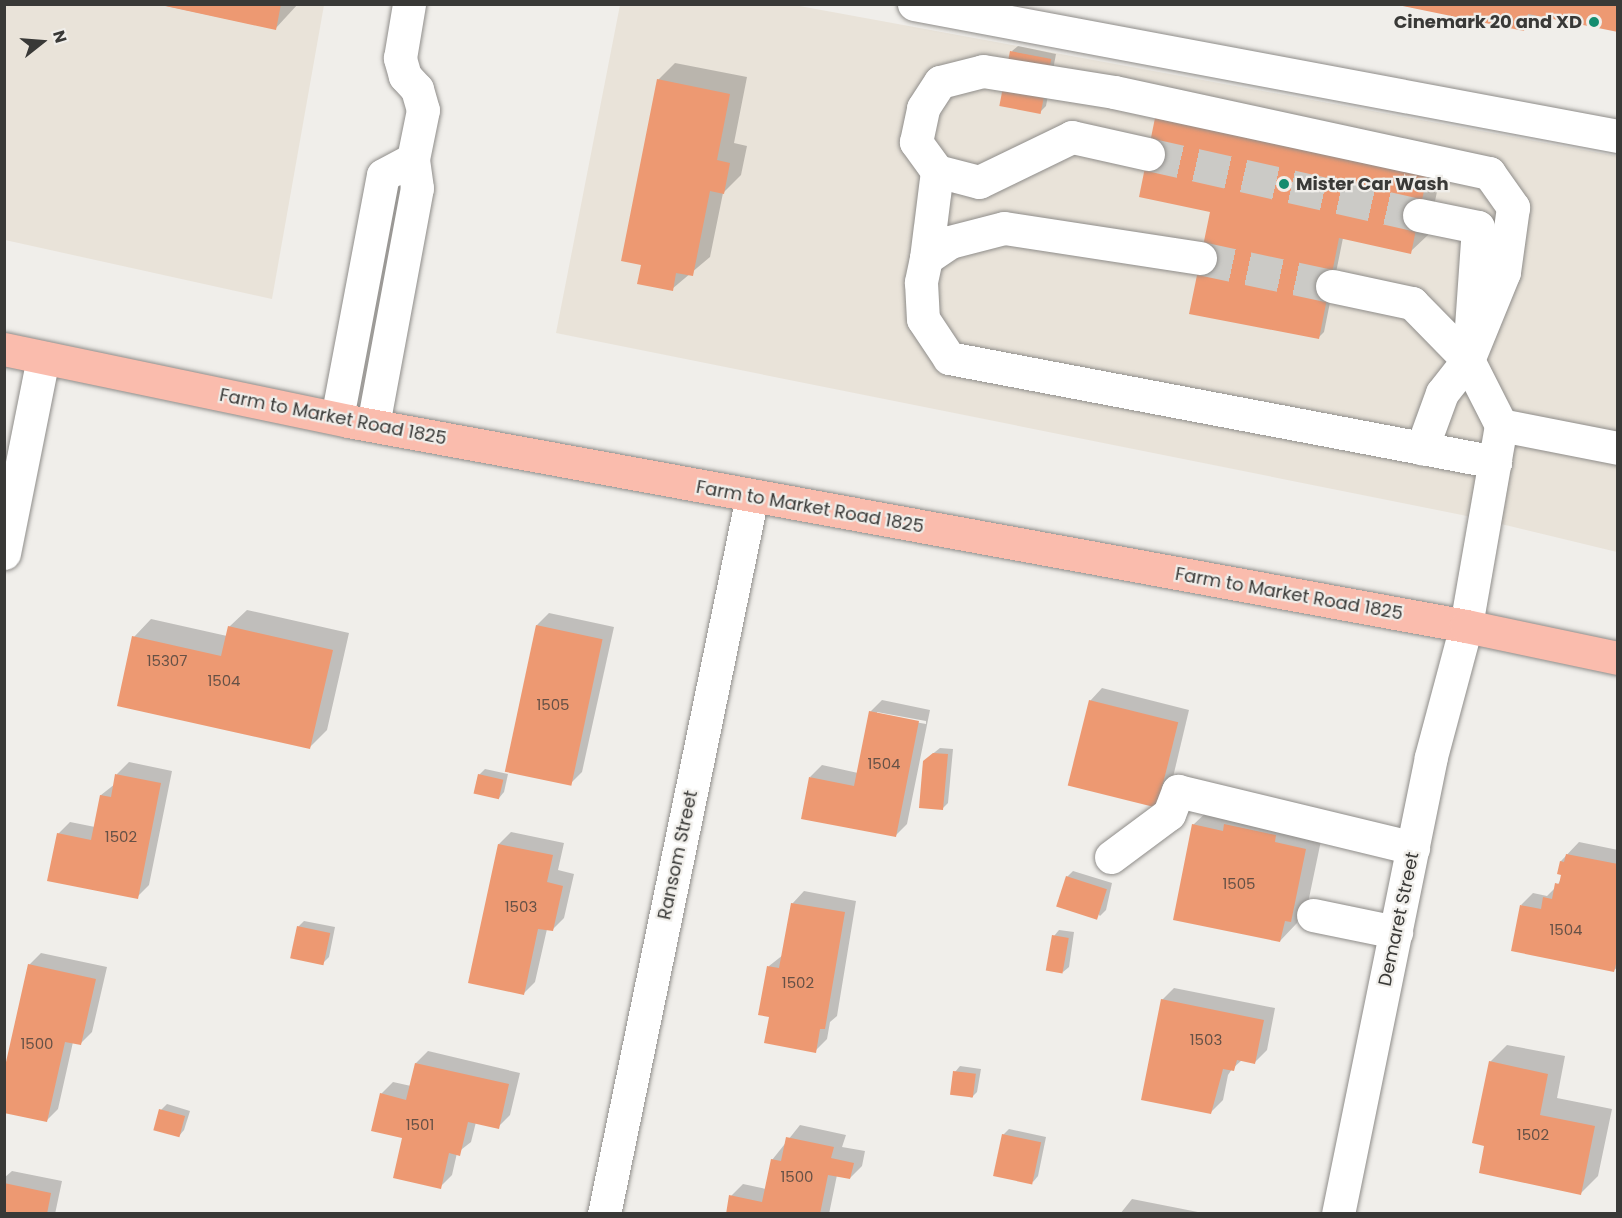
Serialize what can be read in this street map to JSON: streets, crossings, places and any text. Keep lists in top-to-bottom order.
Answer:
{
  "streets": {
    "main road": ["Farm to Market Road 1825"],
    "street": ["Ransom Street", "Demaret Street"]
  },
  "crossings": [
    ["Farm to Market Road 1825", "Ransom Street"],
    ["Farm to Market Road 1825", "Demaret Street"]
  ],
  "places": ["Cinemark 20 and XD", "Mister Car Wash"],
  "house_numbers": [
    "15307",
    "1504",
    "1505",
    "1504",
    "1502",
    "1505",
    "1503",
    "1504",
    "1502",
    "1503",
    "1500",
    "1501",
    "1502",
    "1500"
  ],
  "north": "right"
}
